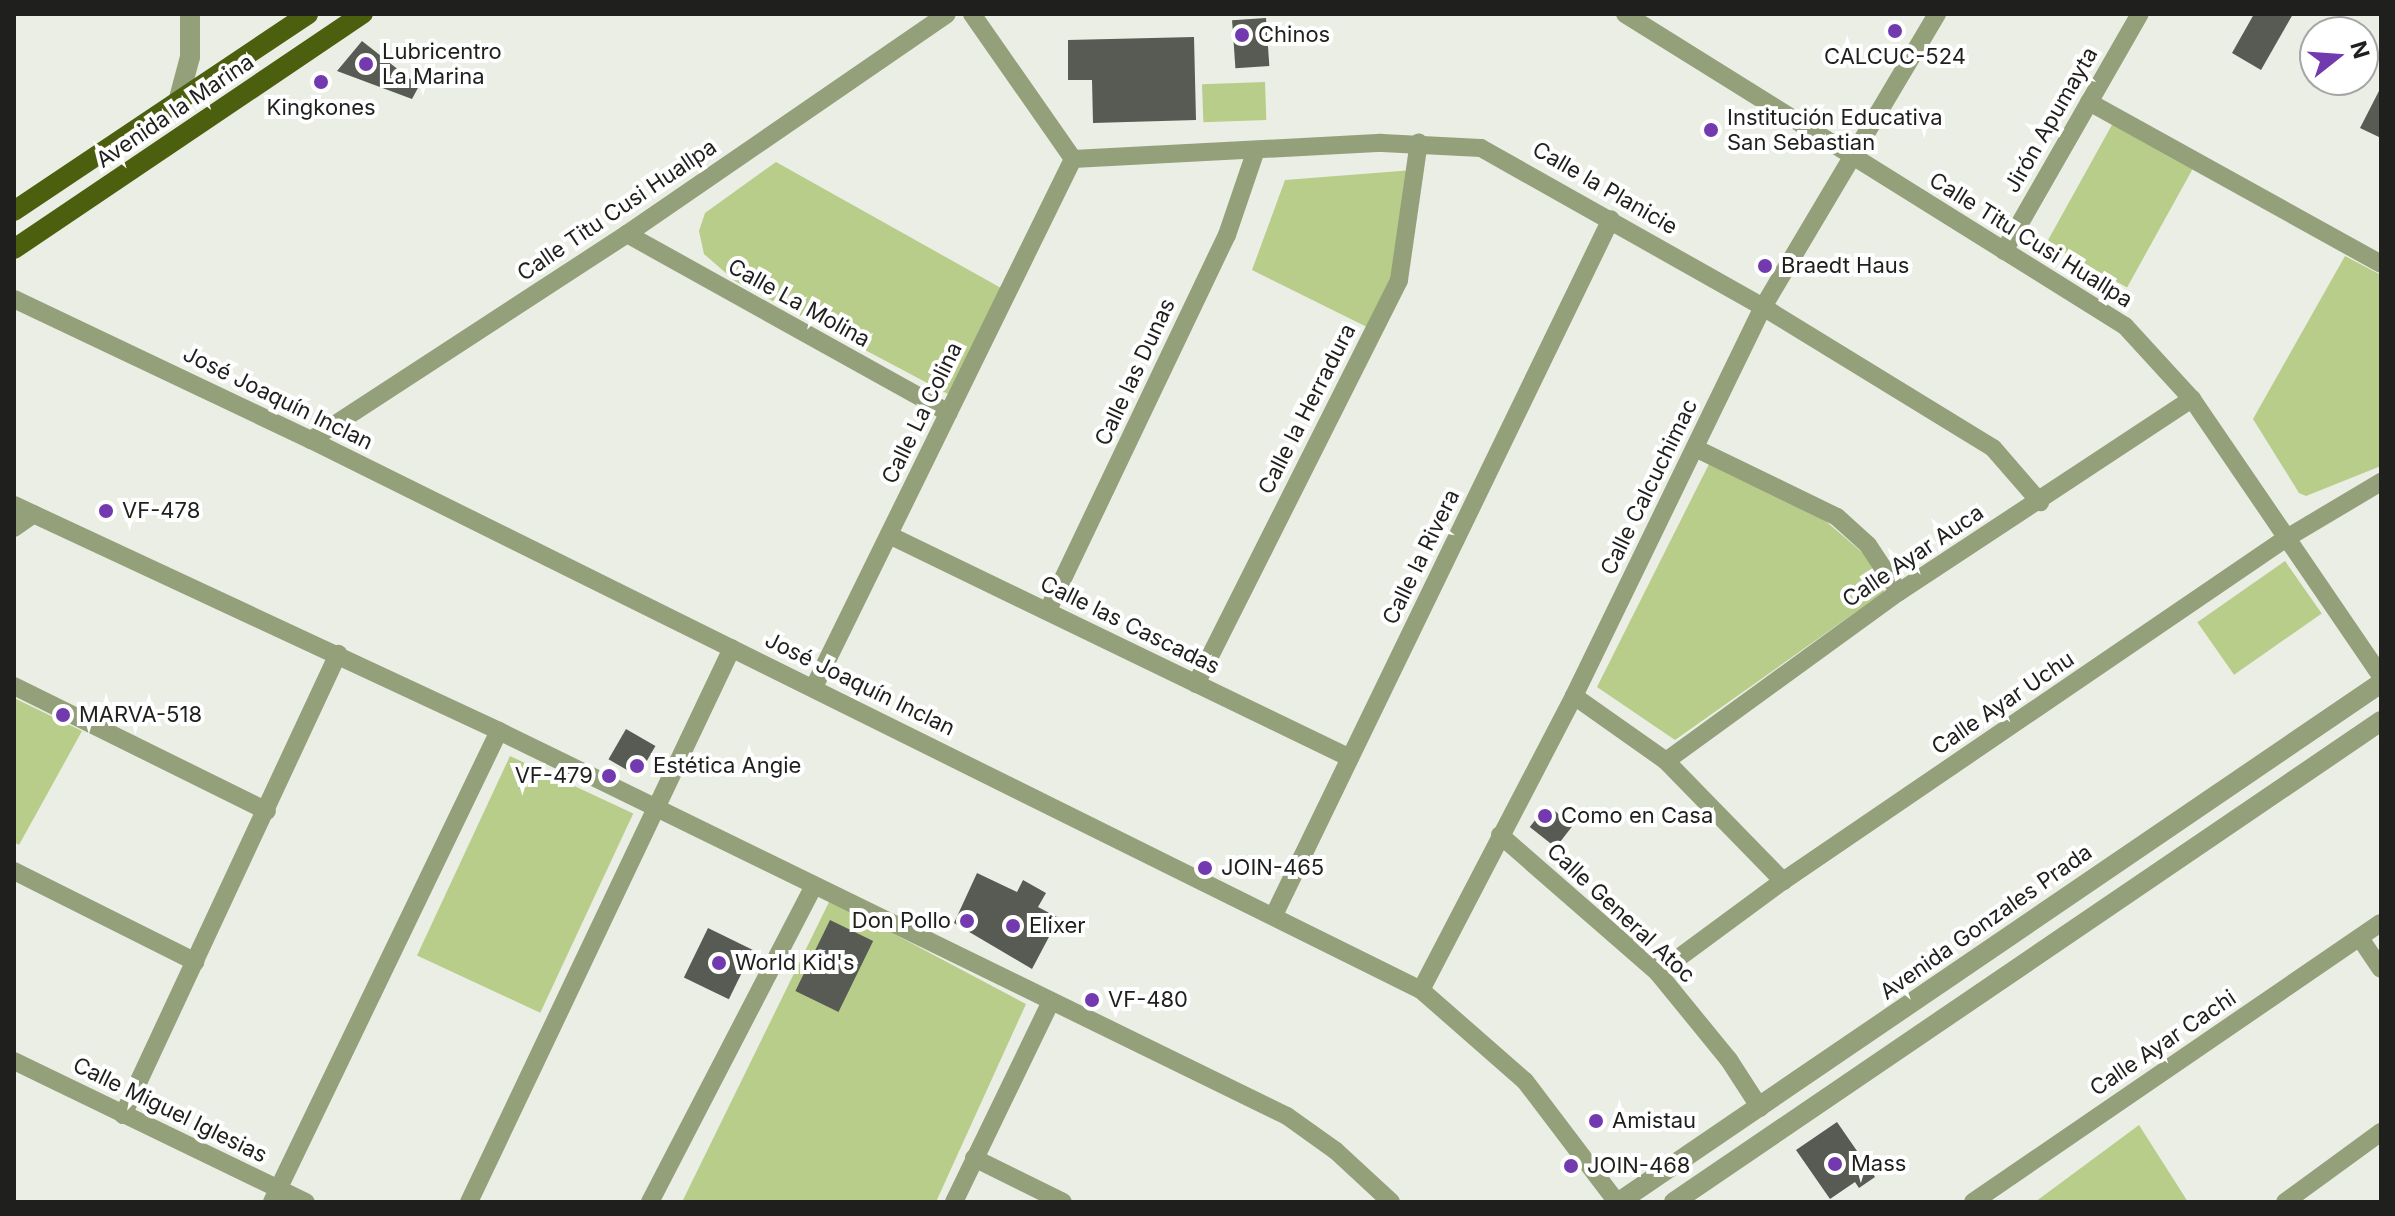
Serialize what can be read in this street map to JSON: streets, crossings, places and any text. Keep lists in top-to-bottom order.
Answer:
{
  "streets": {
    "main road": ["Avenida la Marina"],
    "street": [
      "Jirón Apumayta",
      "Calle la Planicie",
      "Calle Titu Cusi Huallpa",
      "Calle La Molina",
      "Calle las Dunas",
      "José Joaquín Inclan",
      "Calle la Herradura",
      "Calle La Colina",
      "Calle Calcuchimac",
      "Calle Ayar Auca",
      "Calle la Rivera",
      "Calle las Cascadas",
      "Calle Ayar Uchu",
      "Calle General Atoc",
      "Avenida Gonzales Prada",
      "Calle Ayar Cachi",
      "Calle Miguel Iglesias"
    ]
  },
  "crossings": [
    ["Jirón Apumayta", "Calle Titu Cusi Huallpa"],
    ["Calle la Planicie", "Calle las Dunas"],
    ["Calle la Planicie", "Calle la Herradura"],
    ["Calle la Planicie", "Calle La Colina"],
    ["Calle la Planicie", "Calle Calcuchimac"],
    ["Calle la Planicie", "Calle Ayar Auca"],
    ["Calle la Planicie", "Calle la Rivera"],
    ["Calle Titu Cusi Huallpa", "Calle La Molina"],
    ["Calle Titu Cusi Huallpa", "José Joaquín Inclan"],
    ["Calle Titu Cusi Huallpa", "Calle Calcuchimac"],
    ["Calle Titu Cusi Huallpa", "Calle Ayar Auca"],
    ["Calle Titu Cusi Huallpa", "Calle Ayar Uchu"],
    ["Calle La Molina", "Calle La Colina"],
    ["Calle las Dunas", "Calle las Cascadas"],
    ["José Joaquín Inclan", "Calle La Colina"],
    ["José Joaquín Inclan", "Calle Calcuchimac"],
    ["José Joaquín Inclan", "Calle la Rivera"],
    ["José Joaquín Inclan", "Avenida Gonzales Prada"],
    ["Calle la Herradura", "Calle las Cascadas"],
    ["Calle La Colina", "Calle las Cascadas"],
    ["Calle Calcuchimac", "Calle General Atoc"],
    ["Calle la Rivera", "Calle las Cascadas"],
    ["Calle Ayar Uchu", "Calle General Atoc"],
    ["Calle General Atoc", "Avenida Gonzales Prada"]
  ],
  "places": [
    "CALCUC-524",
    "Chinos",
    "Lubricentro La Marina",
    "Kingkones",
    "Institución Educativa San Sebastian",
    "Braedt Haus",
    "VF-478",
    "MARVA-518",
    "Estética Angie",
    "VF-479",
    "Como en Casa",
    "JOIN-465",
    "Don Pollo",
    "Elixer",
    "World Kid's",
    "VF-480",
    "Amistau",
    "Mass",
    "JOIN-468"
  ],
  "north": "right"
}
